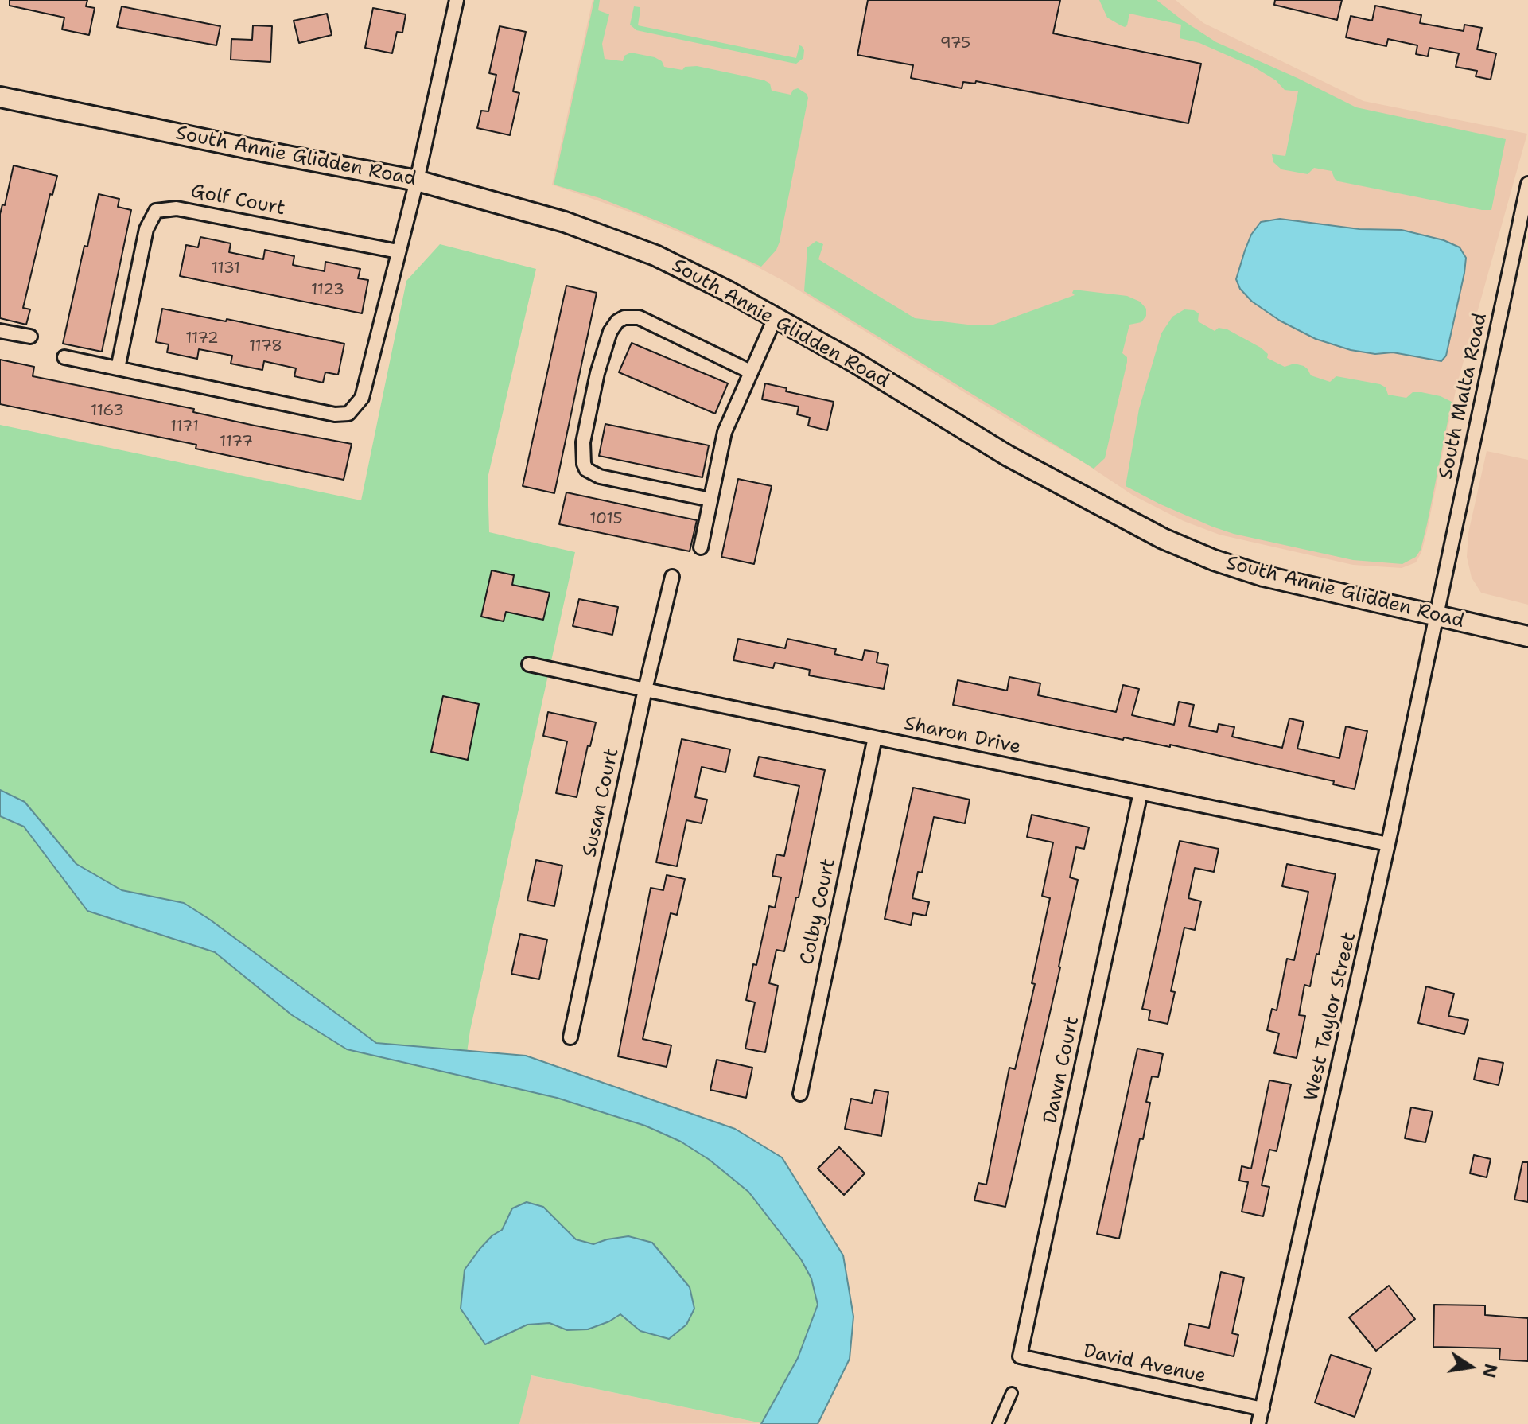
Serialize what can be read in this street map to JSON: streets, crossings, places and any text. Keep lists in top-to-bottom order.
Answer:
{
  "streets": {
    "main road": ["South Annie Glidden Road"],
    "street": [
      "Golf Court",
      "South Malta Road",
      "Sharon Drive",
      "Susan Court",
      "Colby Court",
      "West Taylor Street",
      "Dawn Court",
      "David Avenue"
    ]
  },
  "crossings": [
    ["South Annie Glidden Road", "South Malta Road"],
    ["South Annie Glidden Road", "West Taylor Street"],
    ["South Malta Road", "West Taylor Street"],
    ["Sharon Drive", "Susan Court"],
    ["Sharon Drive", "Colby Court"],
    ["Sharon Drive", "West Taylor Street"],
    ["Sharon Drive", "Dawn Court"],
    ["West Taylor Street", "David Avenue"],
    ["Dawn Court", "David Avenue"]
  ],
  "house_numbers": [
    "975",
    "1131",
    "1123",
    "1172",
    "1178",
    "1163",
    "1171",
    "1177",
    "1015"
  ],
  "north": "right"
}
